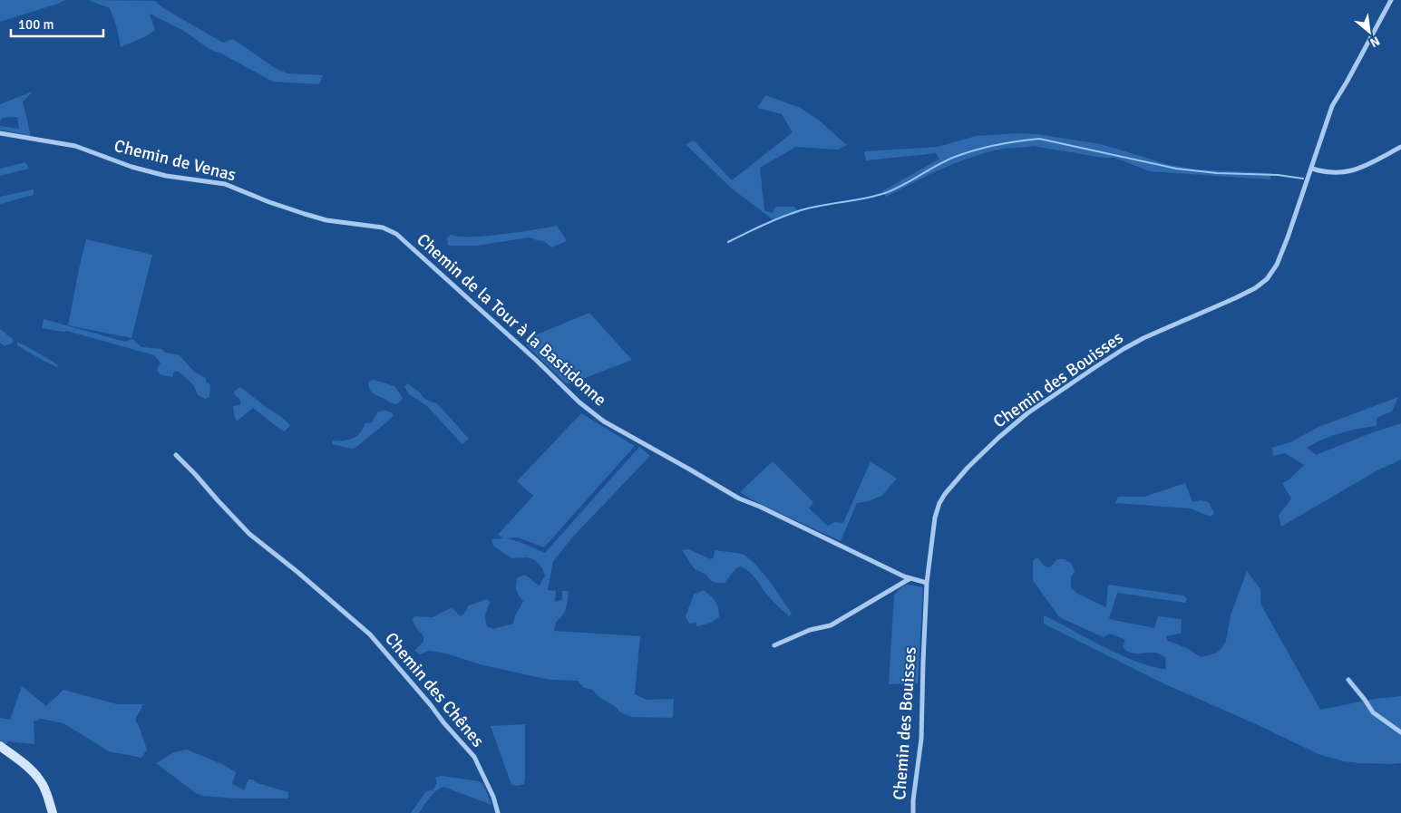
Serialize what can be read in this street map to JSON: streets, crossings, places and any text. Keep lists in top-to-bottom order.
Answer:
{
  "streets": {
    "street": [
      "Chemin de Venas",
      "Chemin de la Tour à la Bastidonne",
      "Chemin des Bouisses",
      "Chemin des Chênes"
    ]
  },
  "crossings": [
    ["Chemin de Venas", "Chemin de la Tour à la Bastidonne"],
    ["Chemin de la Tour à la Bastidonne", "Chemin des Bouisses"]
  ],
  "scale_bar": "100 m",
  "north": "bottom right"
}
